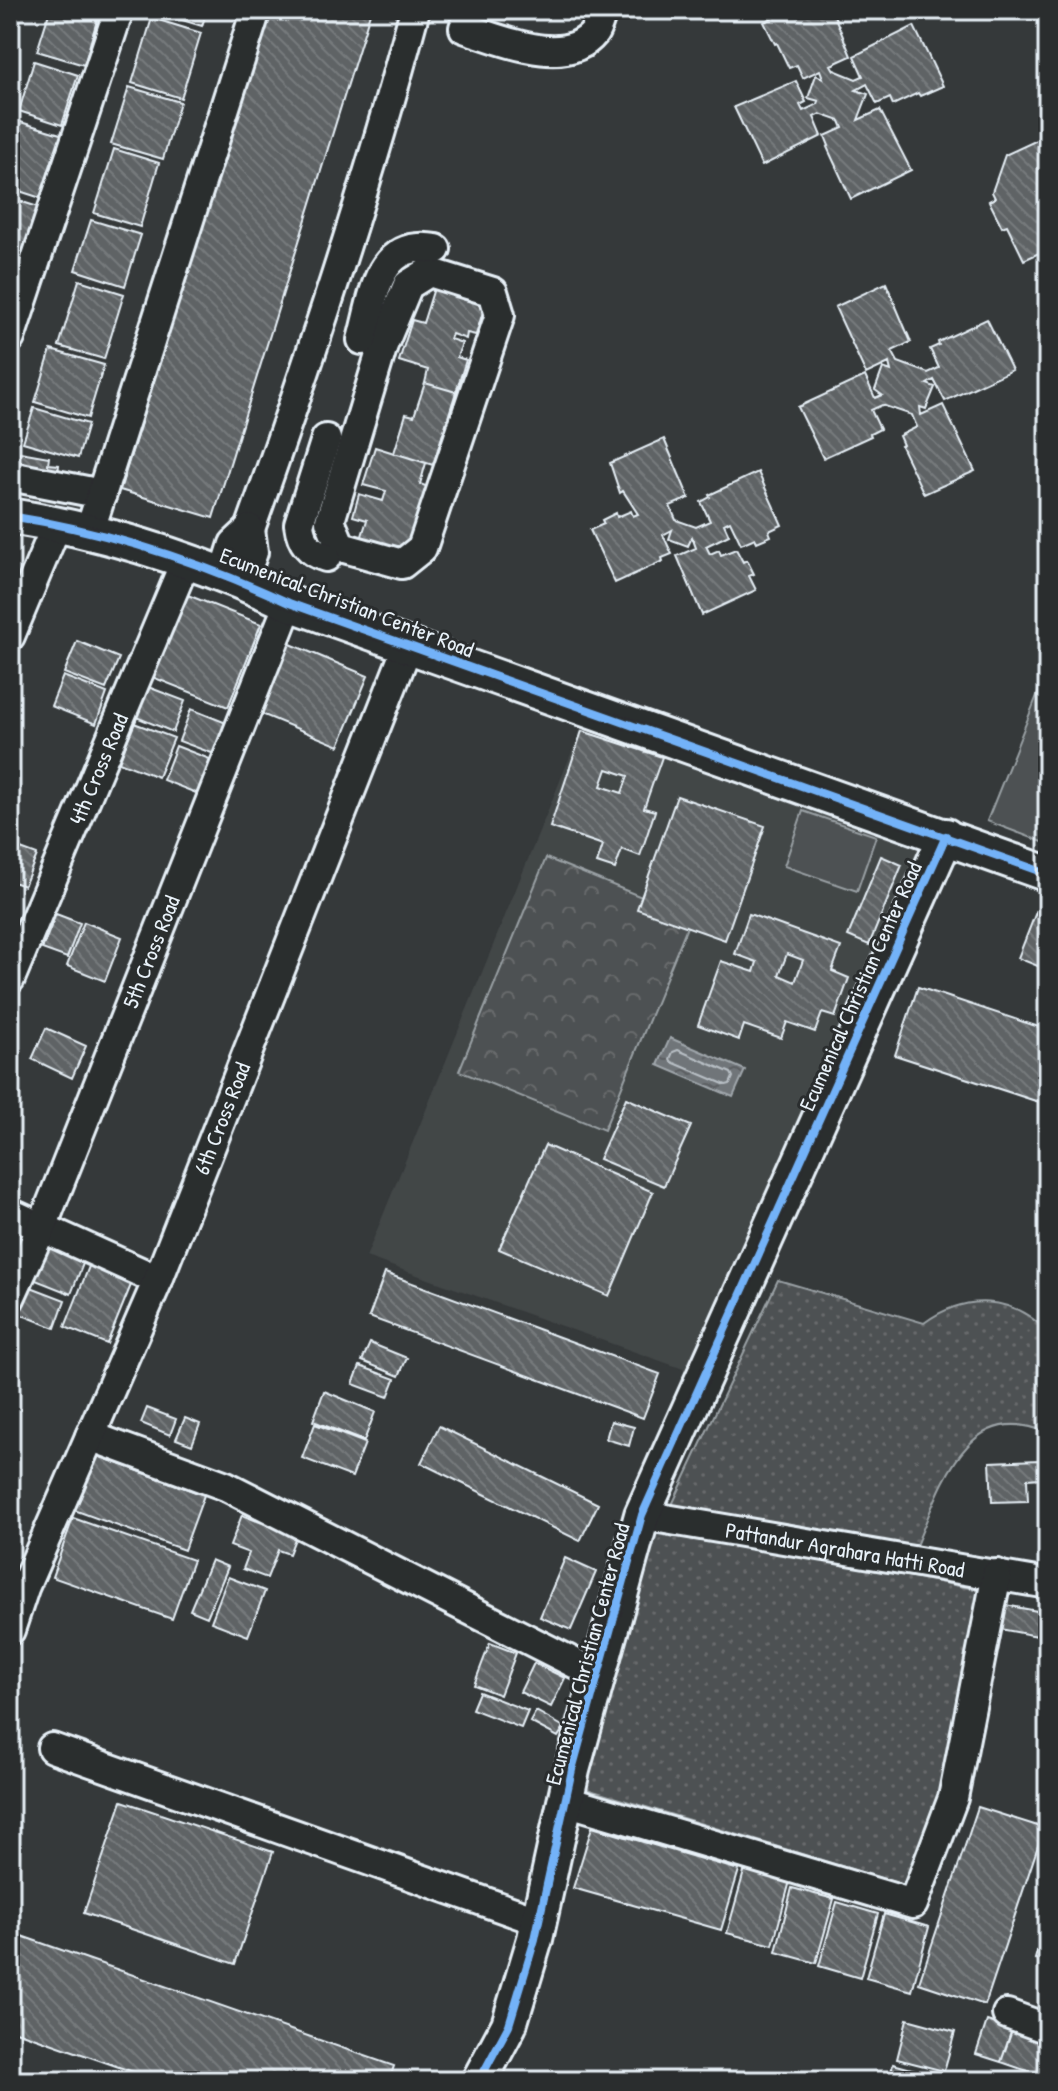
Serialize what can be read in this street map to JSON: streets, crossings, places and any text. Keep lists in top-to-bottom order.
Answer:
{
  "streets": {
    "street": [
      "Ecumenical Christian Center Road",
      "4th Cross Road",
      "5th Cross Road",
      "6th Cross Road",
      "Pattandur Agrahara Hatti Road"
    ]
  },
  "crossings": [
    ["Ecumenical Christian Center Road", "4th Cross Road"],
    ["Ecumenical Christian Center Road", "5th Cross Road"],
    ["Ecumenical Christian Center Road", "6th Cross Road"],
    ["Ecumenical Christian Center Road", "Pattandur Agrahara Hatti Road"]
  ]
}
